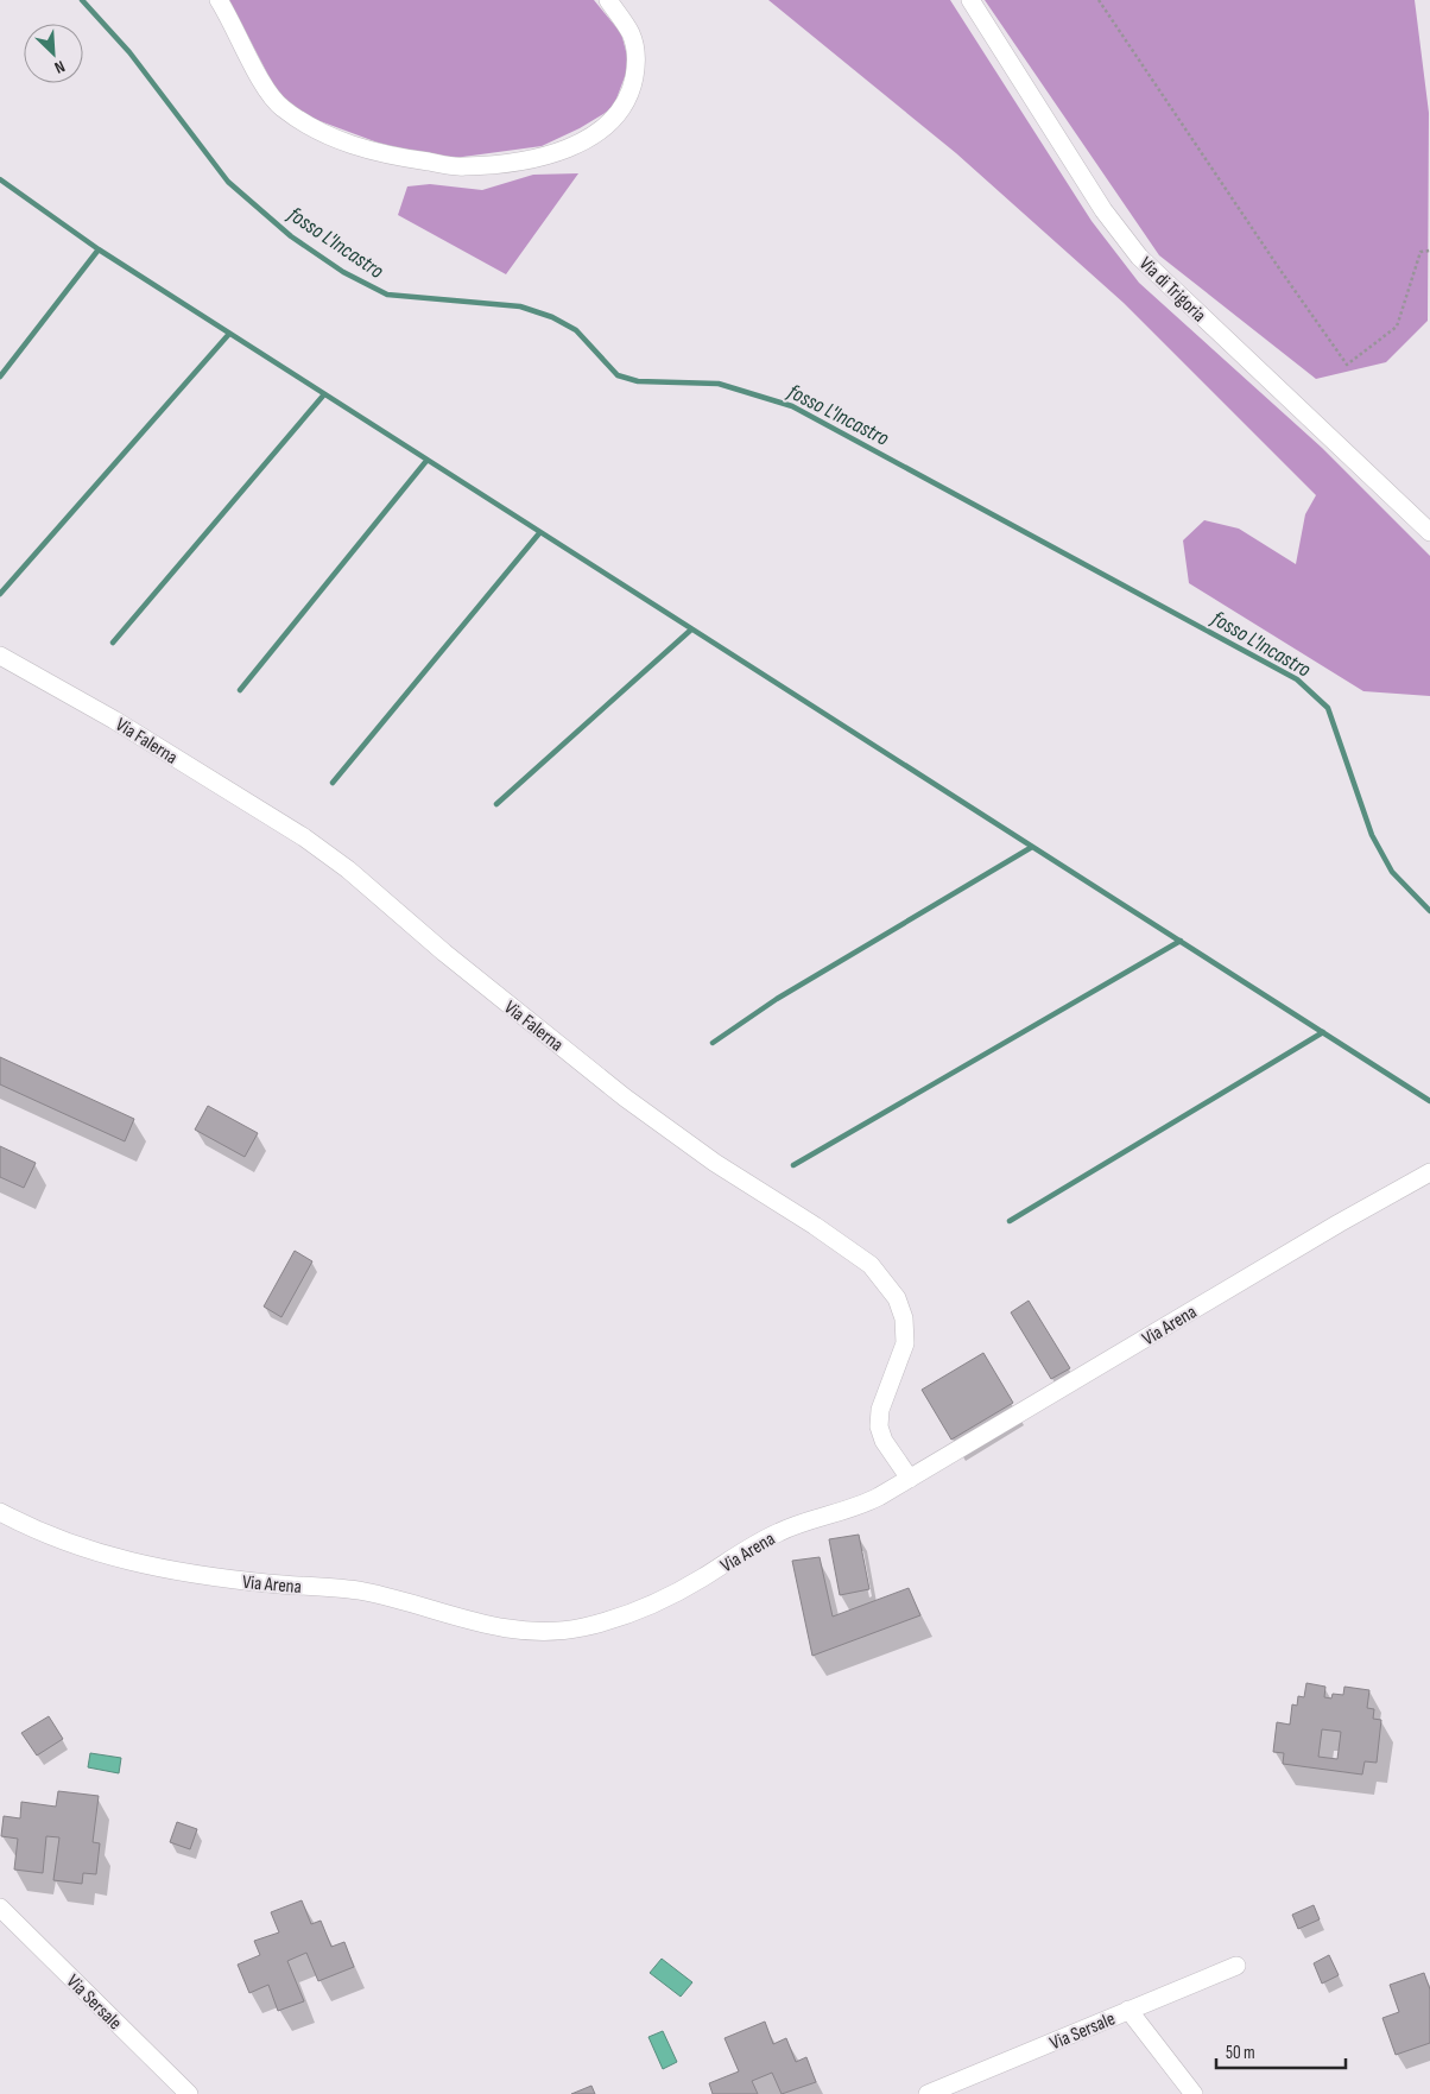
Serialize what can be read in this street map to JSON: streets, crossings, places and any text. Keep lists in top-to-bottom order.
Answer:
{
  "streets": {
    "street": [
      "Via di Trigoria",
      "Via Falerna",
      "Via Arena",
      "Via Sersale"
    ]
  },
  "crossings": [
    ["Via Falerna", "Via Arena"]
  ],
  "water": ["fosso L'Incastro"],
  "scale_bar": "50 m",
  "north": "bottom right"
}
